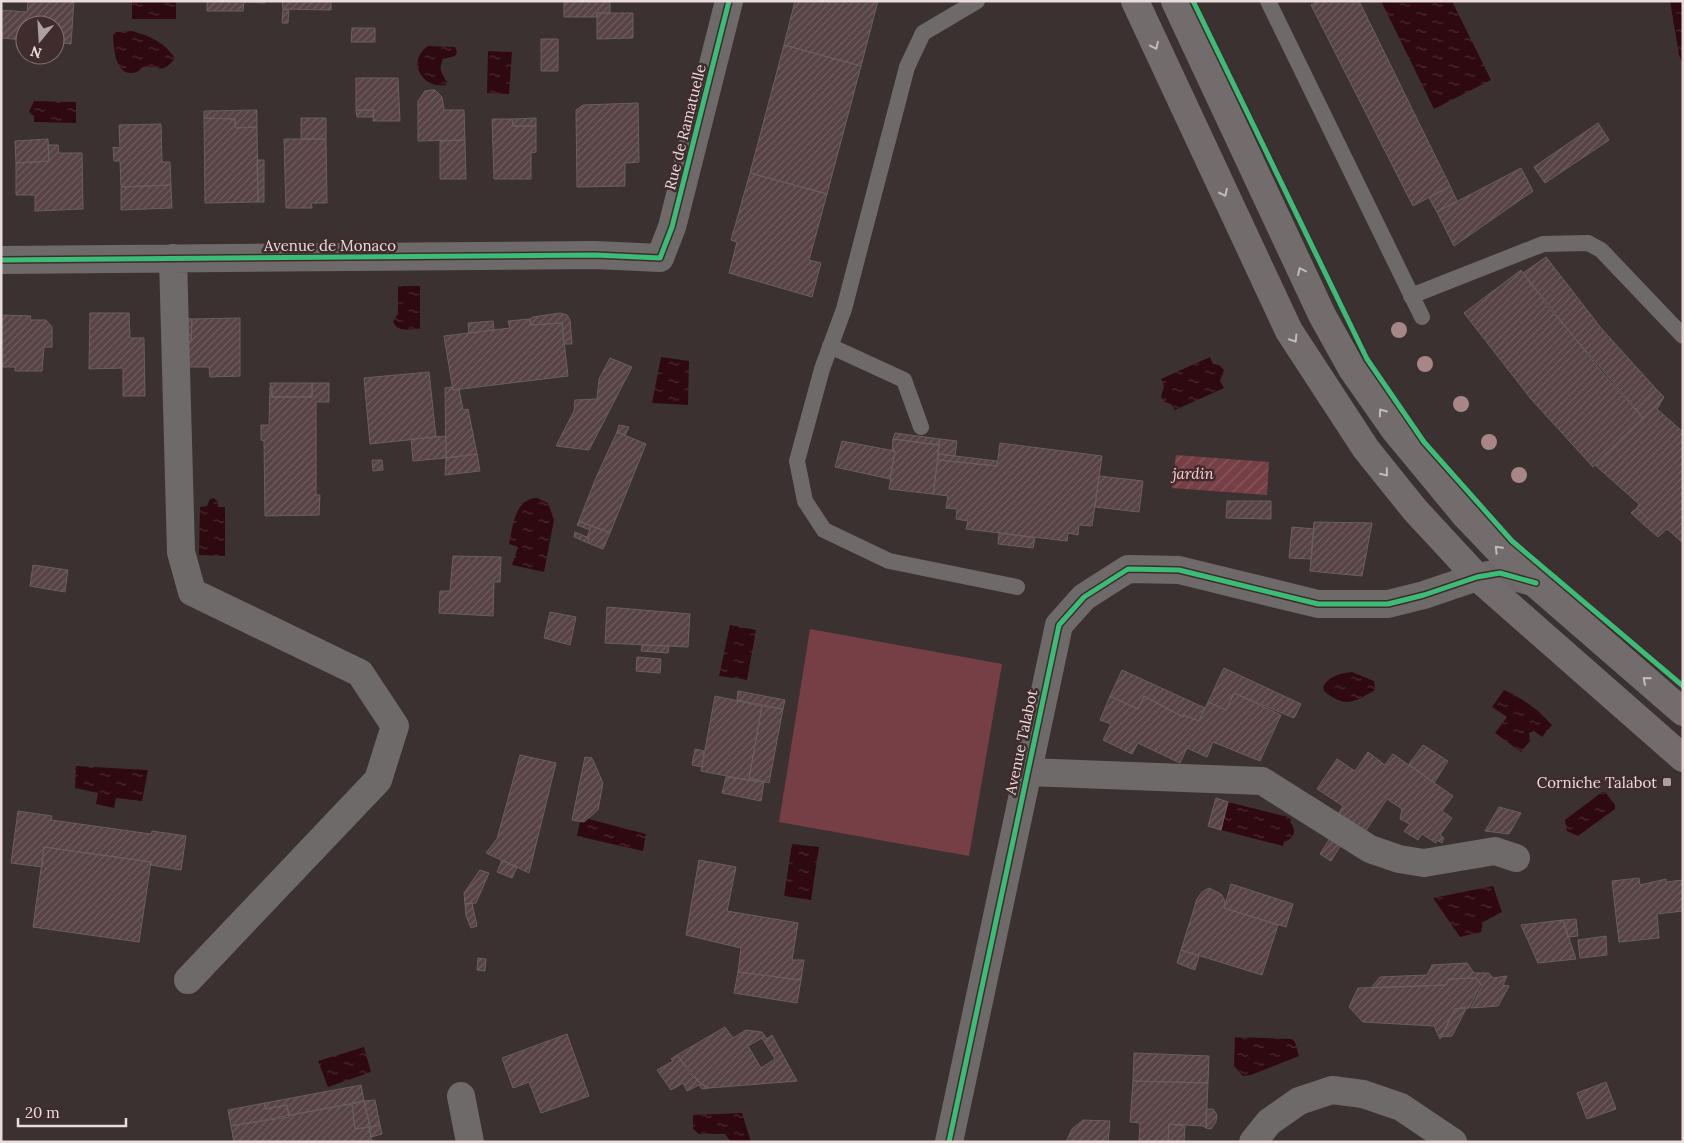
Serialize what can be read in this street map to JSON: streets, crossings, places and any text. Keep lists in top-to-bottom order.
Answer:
{
  "streets": {
    "street": ["Rue de Ramatuelle", "Avenue de Monaco", "Avenue Talabot"]
  },
  "crossings": [
    ["Rue de Ramatuelle", "Avenue de Monaco"]
  ],
  "parks": ["jardin"],
  "places": {
    "transit": ["Corniche Talabot"]
  },
  "scale_bar": "20 m",
  "north": "bottom"
}
